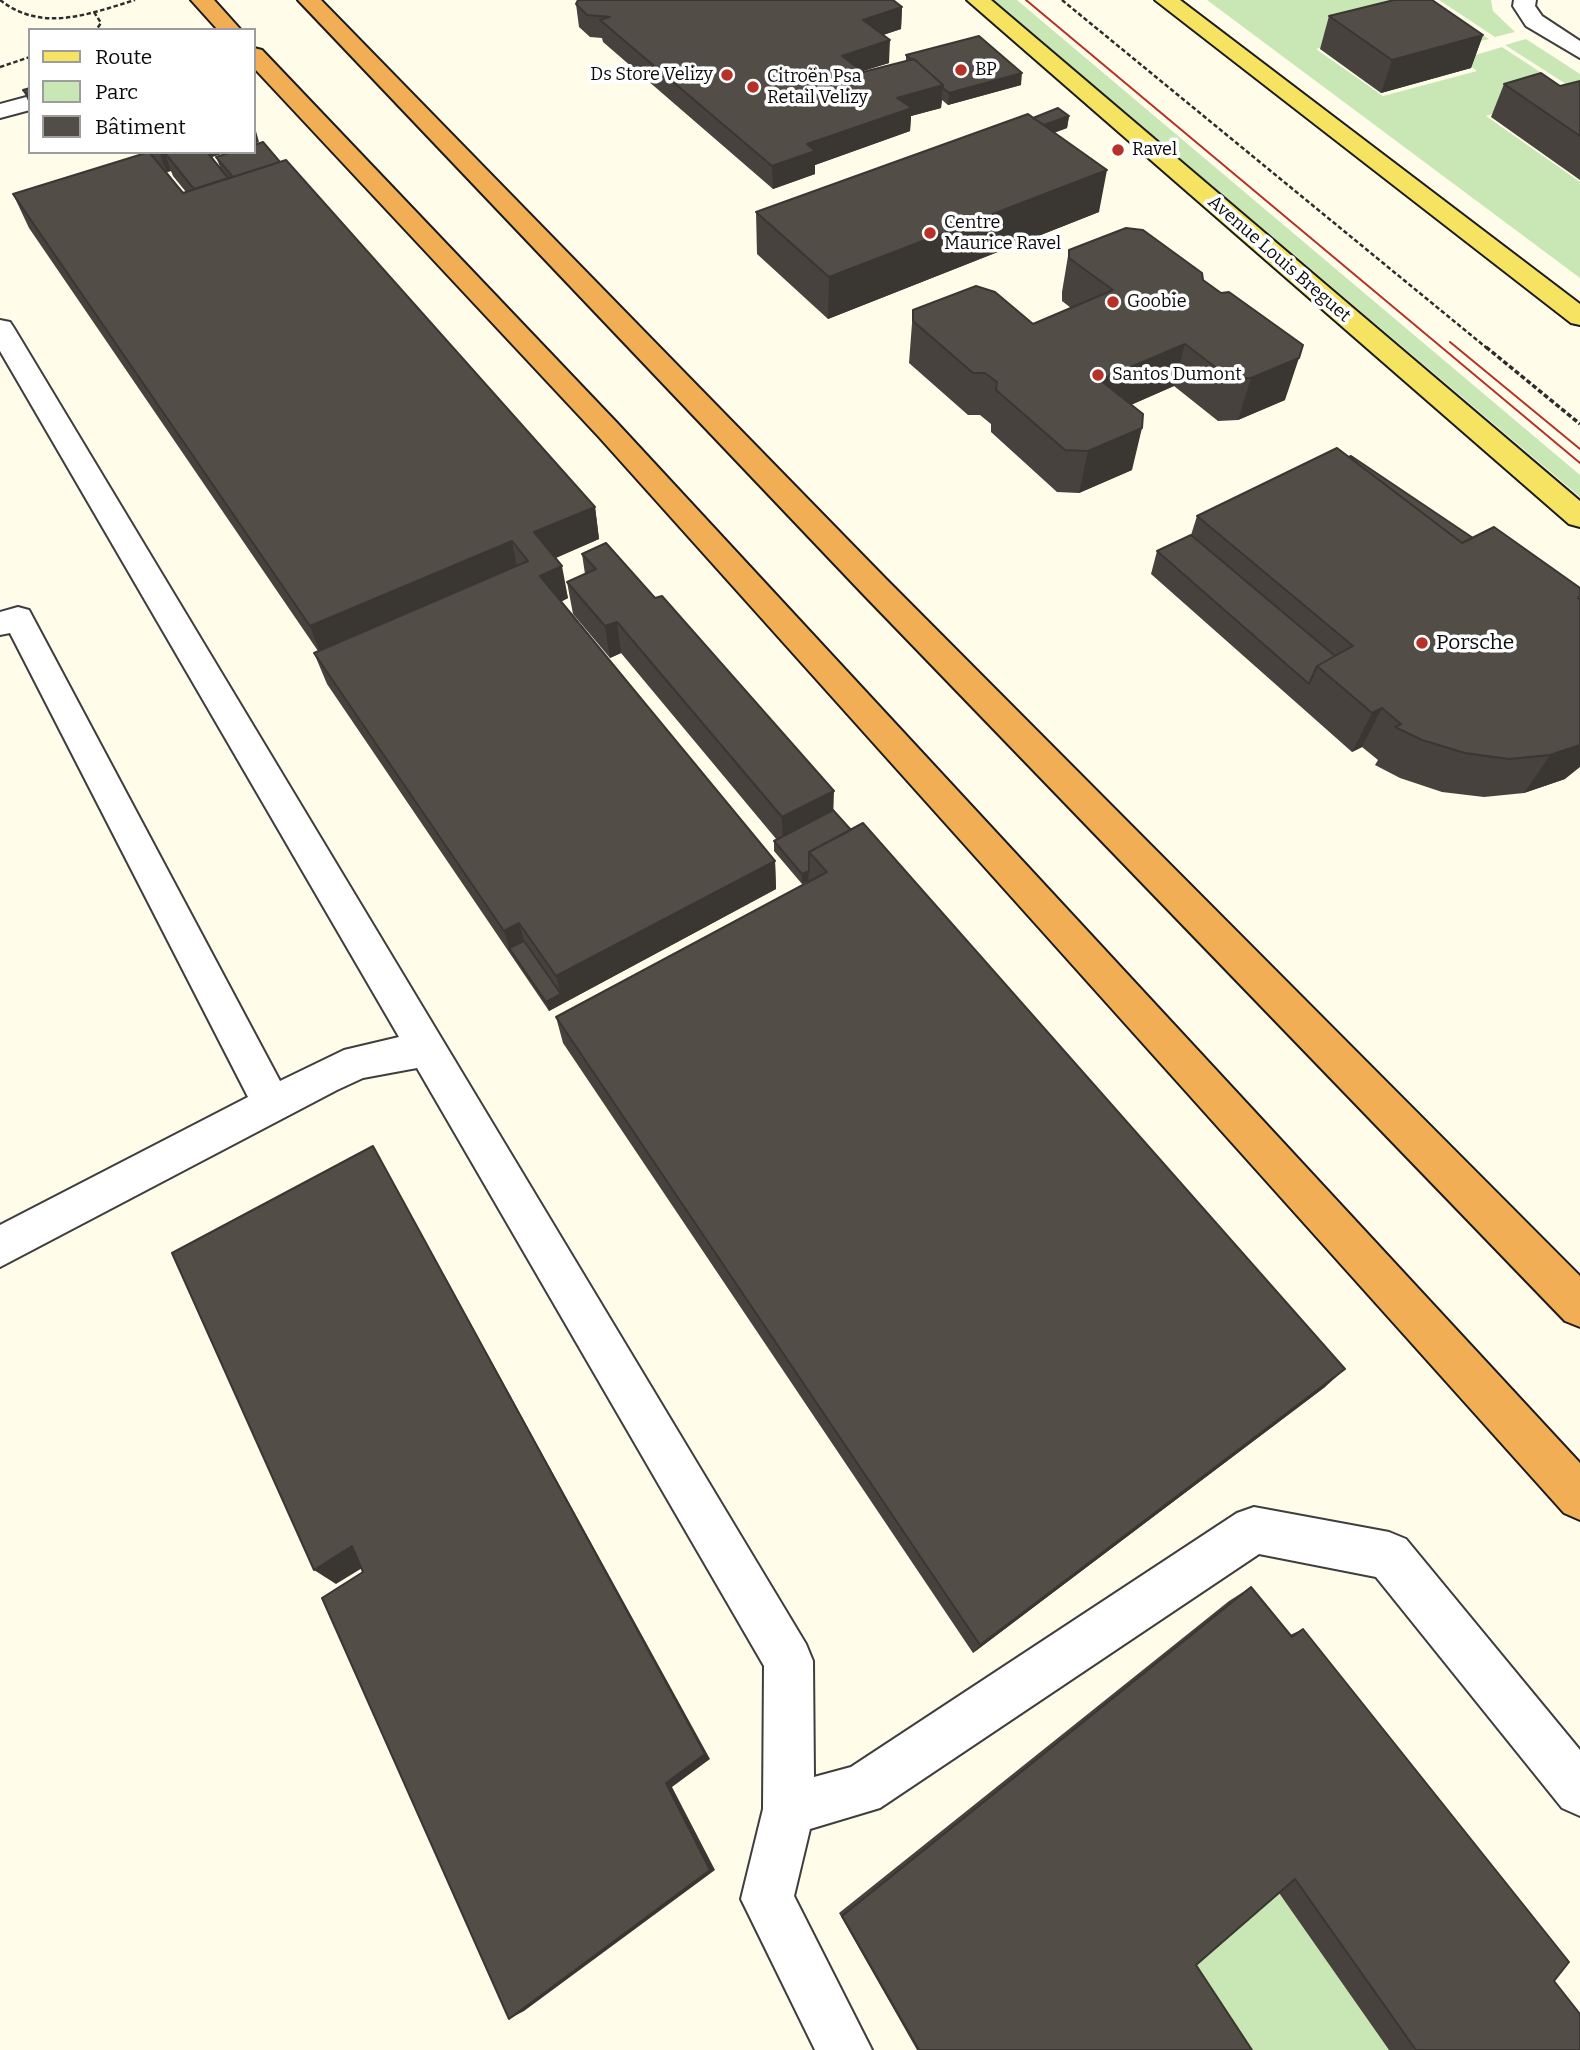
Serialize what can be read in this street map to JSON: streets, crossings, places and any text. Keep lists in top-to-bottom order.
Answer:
{
  "streets": {
    "main road": ["Avenue Louis Breguet"]
  },
  "places": [
    "BP",
    "Ds Store Velizy",
    "Citroën Psa Retail Velizy",
    "Ravel",
    "Centre Maurice Ravel",
    "Goobie",
    "Santos Dumont",
    "Porsche"
  ],
  "legend": ["Route", "Parc", "Bâtiment"]
}
